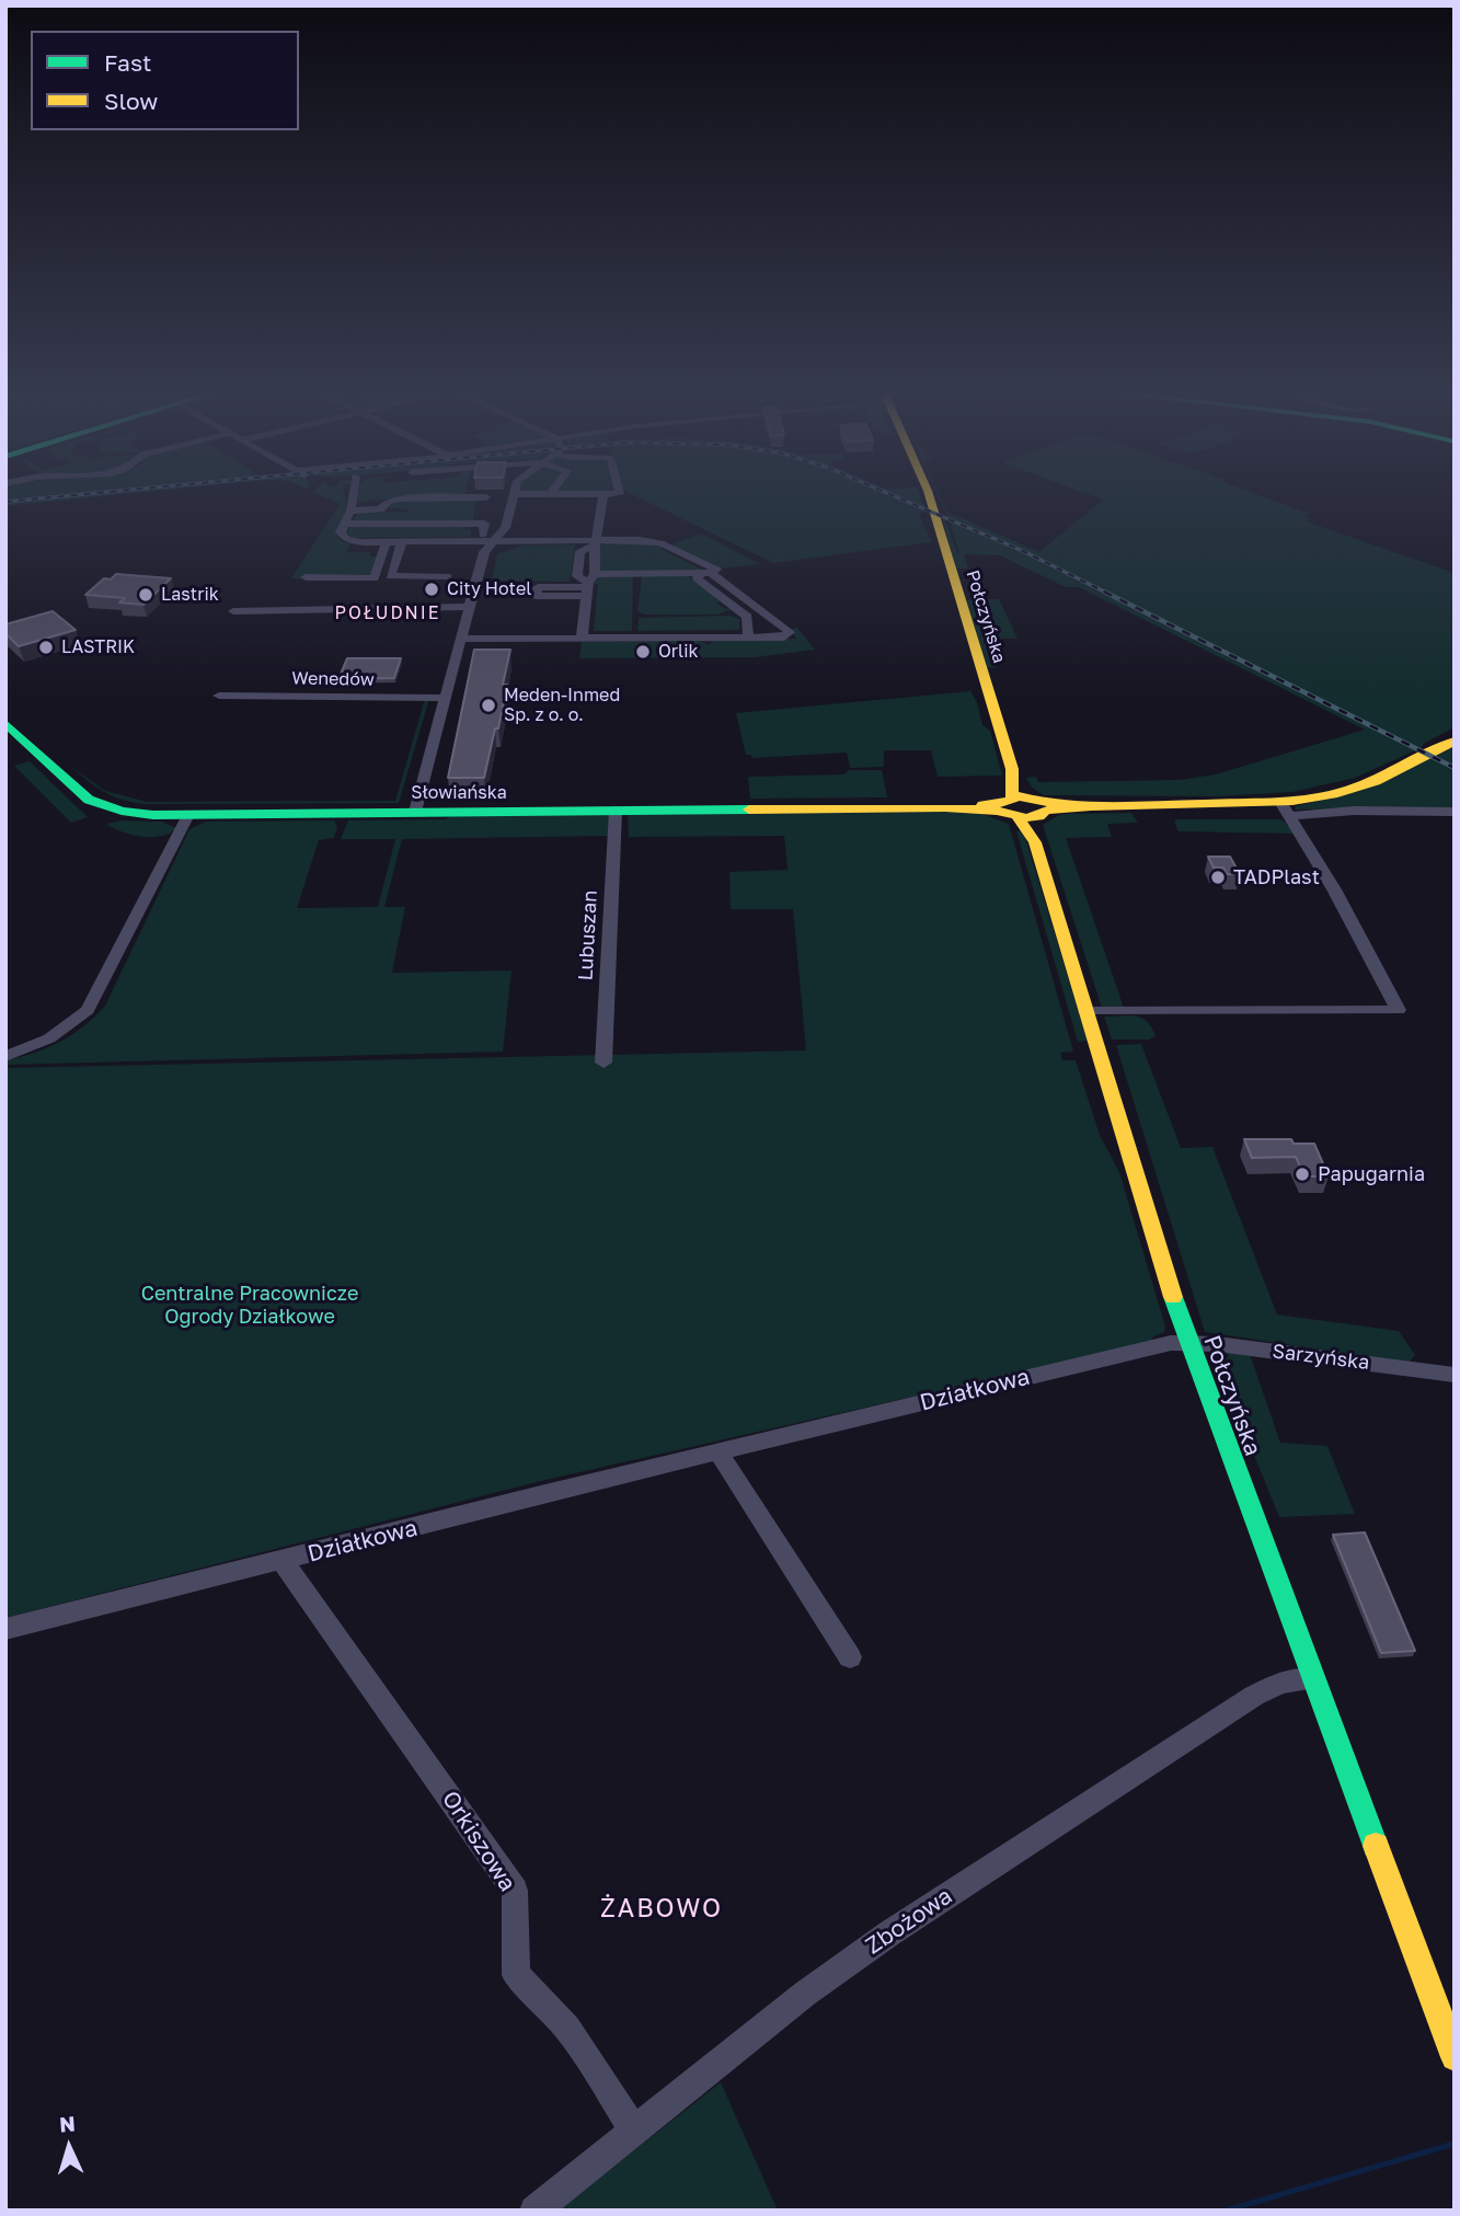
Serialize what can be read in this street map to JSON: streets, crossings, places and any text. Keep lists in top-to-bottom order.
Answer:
{
  "streets": {
    "main road": ["Połczyńska", "Słowiańska"],
    "street": [
      "Wenedów",
      "Lubuszan",
      "Sarzyńska",
      "Działkowa",
      "Orkiszowa",
      "Zbożowa"
    ]
  },
  "crossings": [
    ["Połczyńska", "Słowiańska"],
    ["Połczyńska", "Sarzyńska"],
    ["Połczyńska", "Działkowa"],
    ["Połczyńska", "Zbożowa"],
    ["Słowiańska", "Lubuszan"],
    ["Sarzyńska", "Działkowa"],
    ["Działkowa", "Orkiszowa"],
    ["Orkiszowa", "Zbożowa"]
  ],
  "districts": ["POŁUDNIE", "ŻABOWO"],
  "parks": ["Centralne Pracownicze Ogrody Działkowe"],
  "places": [
    "City Hotel",
    "Lastrik",
    "LASTRIK",
    "Orlik",
    "Meden-Inmed Sp. z o. o.",
    "TADPlast",
    "Papugarnia"
  ],
  "legend": ["Fast", "Slow"],
  "north": "top"
}
